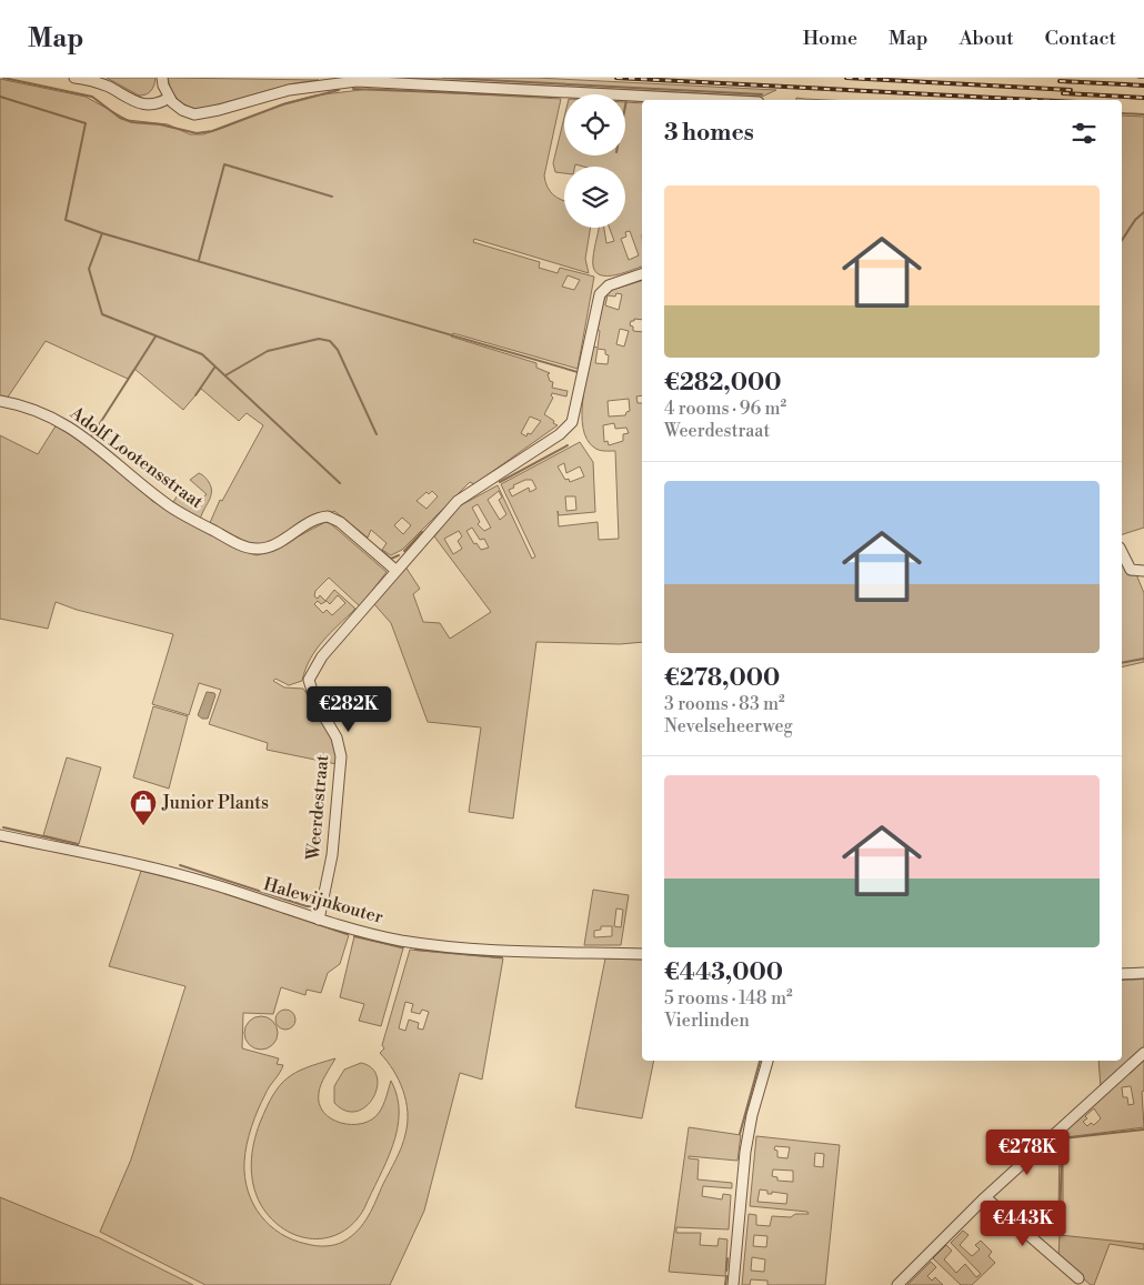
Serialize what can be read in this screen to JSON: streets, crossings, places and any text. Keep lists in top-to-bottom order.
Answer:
{
  "streets": {
    "street": ["Adolf Lootensstraat", "Weerdestraat", "Halewijnkouter"]
  },
  "crossings": [
    ["Adolf Lootensstraat", "Weerdestraat"],
    ["Weerdestraat", "Halewijnkouter"]
  ],
  "places": {
    "shop": ["Junior Plants"]
  },
  "page": {
    "header": "Map",
    "nav": [
      "Home",
      "Map",
      "About",
      "Contact"
    ],
    "heading": "3 homes",
    "list": [
      {
        "name": "€282,000",
        "note": "4 rooms · 96 m² · Weerdestraat"
      },
      {
        "name": "€278,000",
        "note": "3 rooms · 83 m² · Nevelseheerweg"
      },
      {
        "name": "€443,000",
        "note": "5 rooms · 148 m² · Vierlinden"
      }
    ],
    "price": ["€282K", "€278K", "€443K"]
  }
}
